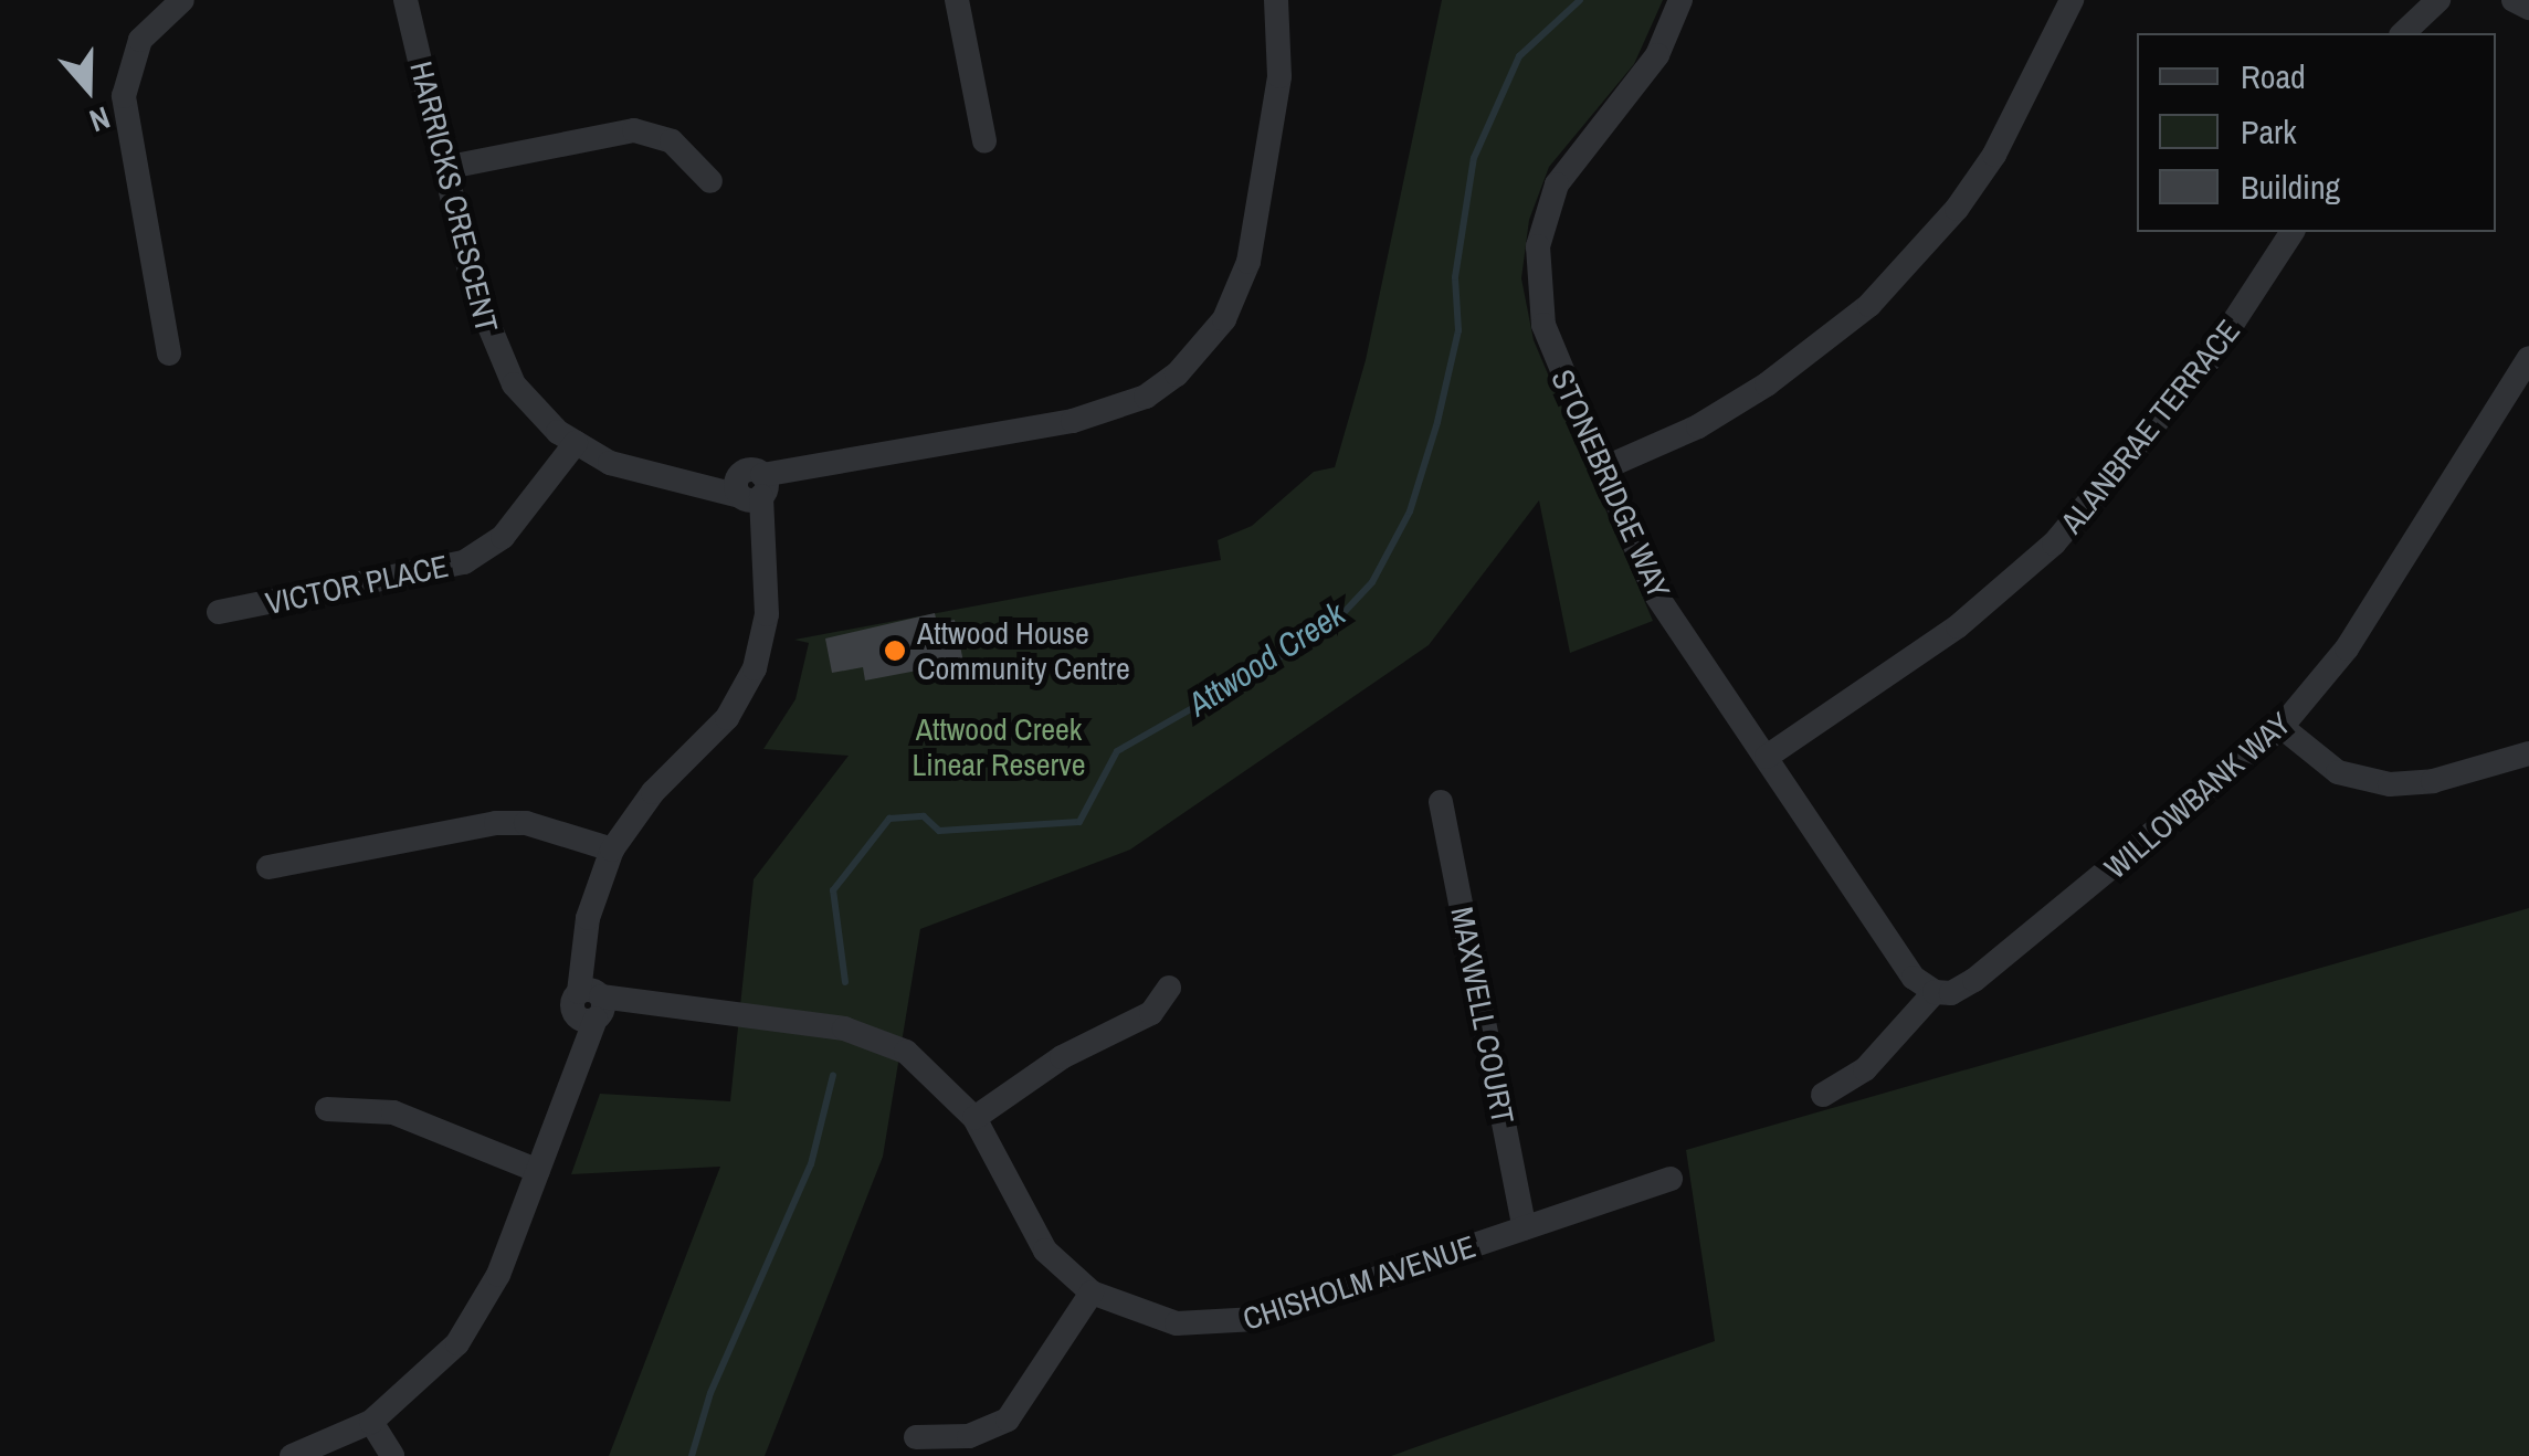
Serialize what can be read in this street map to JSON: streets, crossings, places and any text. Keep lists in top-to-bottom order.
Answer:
{
  "streets": {
    "street": [
      "HARRICKS CRESCENT",
      "ALANBRAE TERRACE",
      "STONEBRIDGE WAY",
      "VICTOR PLACE",
      "WILLOWBANK WAY",
      "MAXWELL COURT",
      "CHISHOLM AVENUE"
    ]
  },
  "crossings": [
    ["HARRICKS CRESCENT", "VICTOR PLACE"],
    ["ALANBRAE TERRACE", "STONEBRIDGE WAY"],
    ["STONEBRIDGE WAY", "WILLOWBANK WAY"],
    ["MAXWELL COURT", "CHISHOLM AVENUE"]
  ],
  "water": ["Attwood Creek"],
  "parks": ["Attwood Creek Linear Reserve"],
  "places": ["Attwood House Community Centre"],
  "legend": ["Road", "Park", "Building"],
  "north": "bottom"
}
